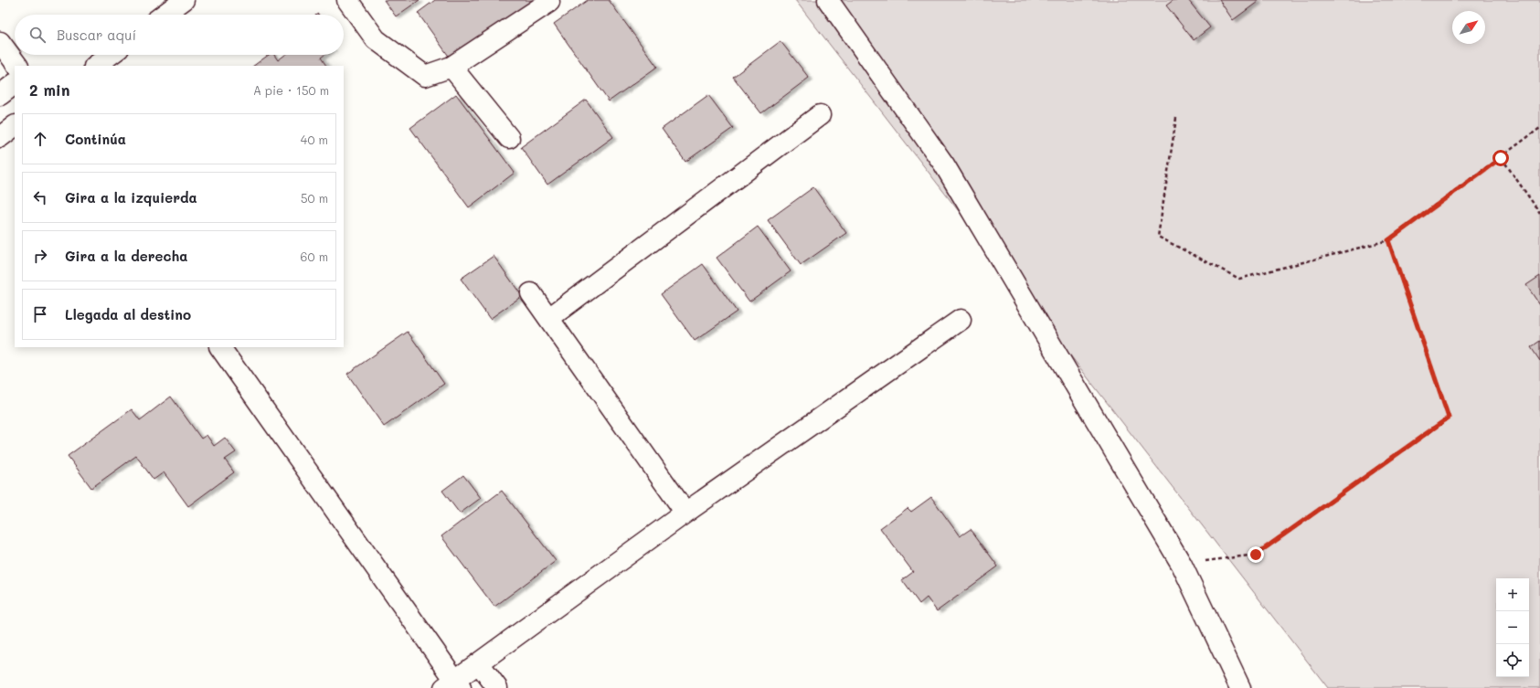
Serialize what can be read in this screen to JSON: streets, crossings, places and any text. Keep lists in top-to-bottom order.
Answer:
{
  "north": "top right",
  "page": {
    "search": "Buscar aquí",
    "heading": ["2 min", "A pie · 150 m"],
    "list": [
      ["Continúa", "40 m"],
      ["Gira a la izquierda", "50 m"],
      ["Gira a la derecha", "60 m"],
      "Llegada al destino"
    ],
    "map_buttons": ["+", "−"]
  }
}
